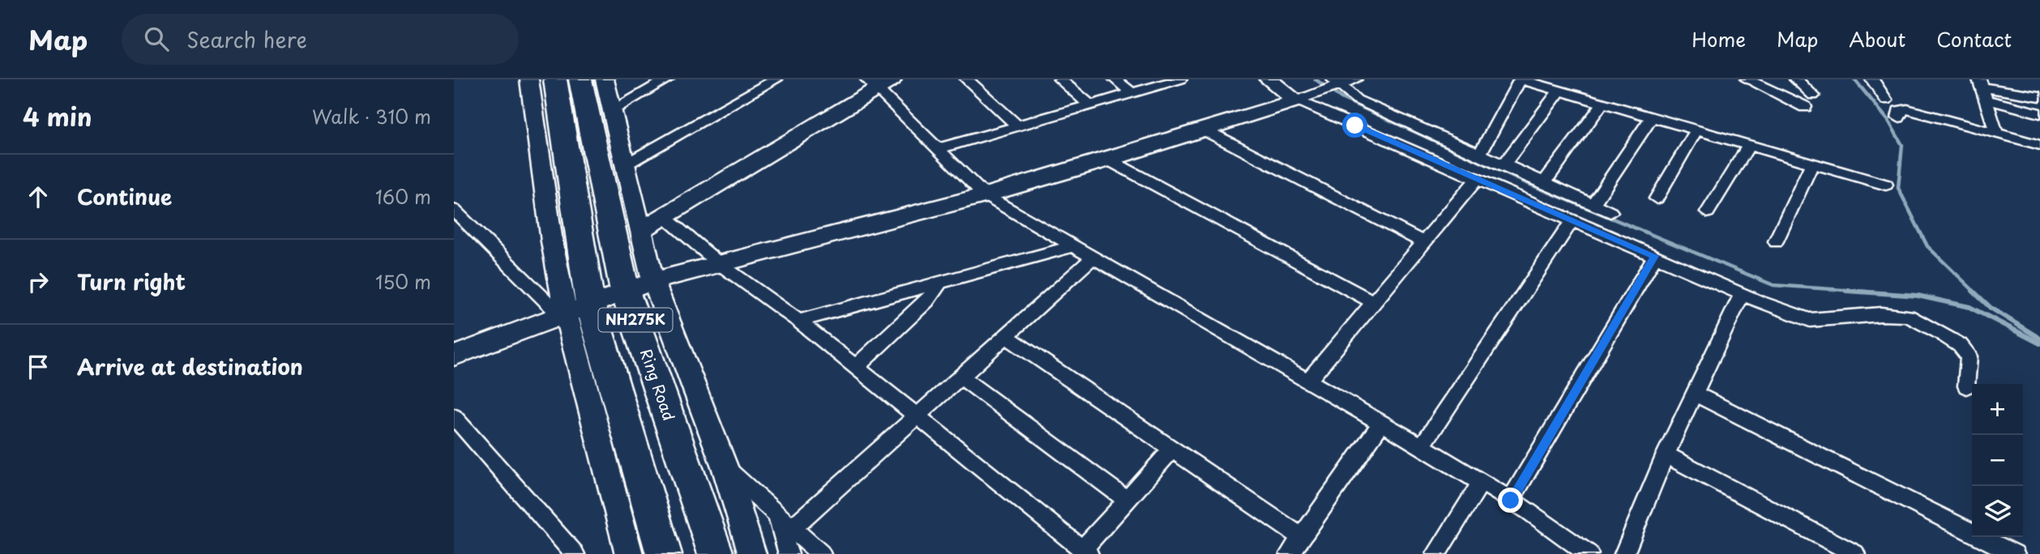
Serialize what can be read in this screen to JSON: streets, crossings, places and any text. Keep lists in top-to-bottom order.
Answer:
{
  "streets": {
    "highway": ["NH275K", "Ring Road"]
  },
  "page": {
    "header": "Map",
    "search": "Search here",
    "nav": [
      "Home",
      "Map",
      "About",
      "Contact"
    ],
    "heading": ["4 min", "Walk · 310 m"],
    "list": [
      ["Continue", "160 m"],
      ["Turn right", "150 m"],
      "Arrive at destination"
    ],
    "map_buttons": ["+", "−"]
  }
}
